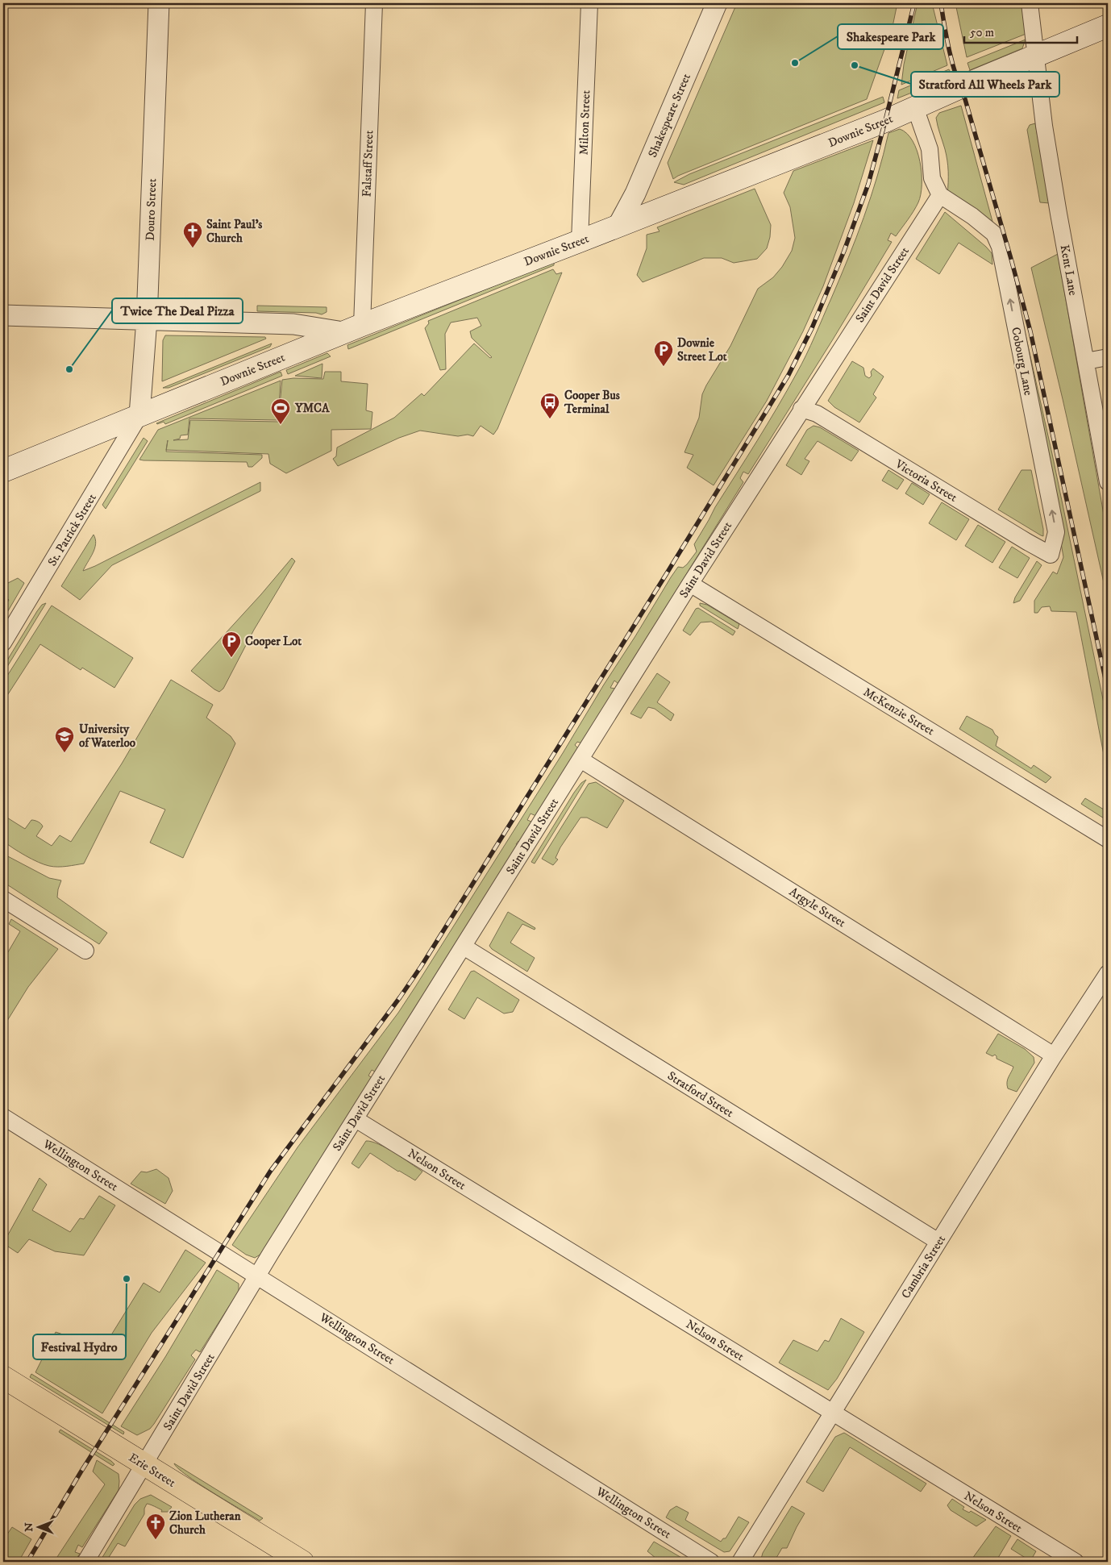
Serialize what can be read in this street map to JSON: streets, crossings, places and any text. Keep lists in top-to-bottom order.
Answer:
{
  "streets": {
    "main road": ["Downie Street", "Erie Street"],
    "street": [
      "Shakespeare Street",
      "Milton Street",
      "Falstaff Street",
      "Douro Street",
      "Kent Lane",
      "Saint David Street",
      "Cobourg Lane",
      "Victoria Street",
      "St. Patrick Street",
      "McKenzie Street",
      "Argyle Street",
      "Stratford Street",
      "Wellington Street",
      "Nelson Street",
      "Cambria Street"
    ]
  },
  "crossings": [
    ["Shakespeare Street", "Downie Street"],
    ["Milton Street", "Downie Street"],
    ["Downie Street", "Falstaff Street"],
    ["Downie Street", "Douro Street"],
    ["Downie Street", "Kent Lane"],
    ["Downie Street", "St. Patrick Street"],
    ["Douro Street", "St. Patrick Street"],
    ["Saint David Street", "Cobourg Lane"],
    ["Saint David Street", "Victoria Street"],
    ["Saint David Street", "McKenzie Street"],
    ["Saint David Street", "Argyle Street"],
    ["Saint David Street", "Stratford Street"],
    ["Saint David Street", "Wellington Street"],
    ["Saint David Street", "Nelson Street"],
    ["Saint David Street", "Erie Street"],
    ["Cobourg Lane", "Victoria Street"],
    ["Argyle Street", "Cambria Street"],
    ["Stratford Street", "Cambria Street"],
    ["Nelson Street", "Cambria Street"]
  ],
  "one_way": ["Cobourg Lane"],
  "places": {
    "other": [
      "Shakespeare Park",
      "Stratford All Wheels Park",
      "Twice The Deal Pizza",
      "Festival Hydro"
    ],
    "church": ["Saint Paul's Church", "Zion Lutheran Church"],
    "parking": ["Downie Street Lot", "Cooper Lot"],
    "bus stop": ["Cooper Bus Terminal"],
    "sports": ["YMCA"],
    "school or university": ["University of Waterloo"]
  },
  "scale_bar": "50 m",
  "north": "left"
}
